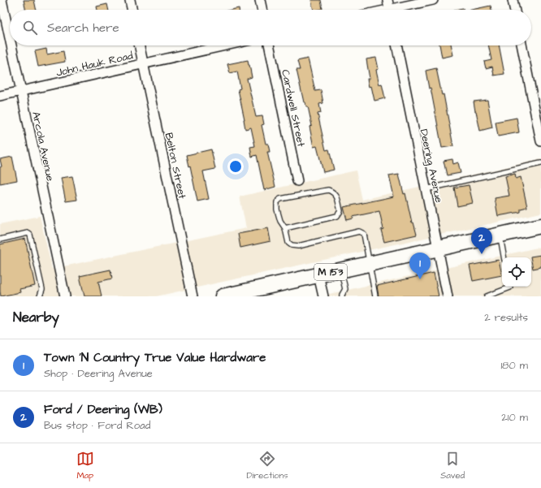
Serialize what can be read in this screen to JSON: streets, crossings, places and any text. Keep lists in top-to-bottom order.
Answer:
{
  "streets": {
    "main road": ["M 153"],
    "street": [
      "John Hauk Road",
      "Cardwell Street",
      "Arcola Avenue",
      "Belton Street",
      "Deering Avenue"
    ]
  },
  "crossings": [
    ["John Hauk Road", "Arcola Avenue"],
    ["John Hauk Road", "Belton Street"],
    ["Deering Avenue", "M 153"]
  ],
  "page": {
    "search": "Search here",
    "pins": ["2", "1"],
    "heading": ["Nearby", "2 results"],
    "list": [
      {
        "mark": "1",
        "name": "Town 'N Country True Value Hardware",
        "note": "Shop · Deering Avenue",
        "value": "180 m"
      },
      {
        "mark": "2",
        "name": "Ford / Deering (WB)",
        "note": "Bus stop · Ford Road",
        "value": "210 m"
      }
    ],
    "nav": ["Map", "Directions", "Saved"]
  }
}
